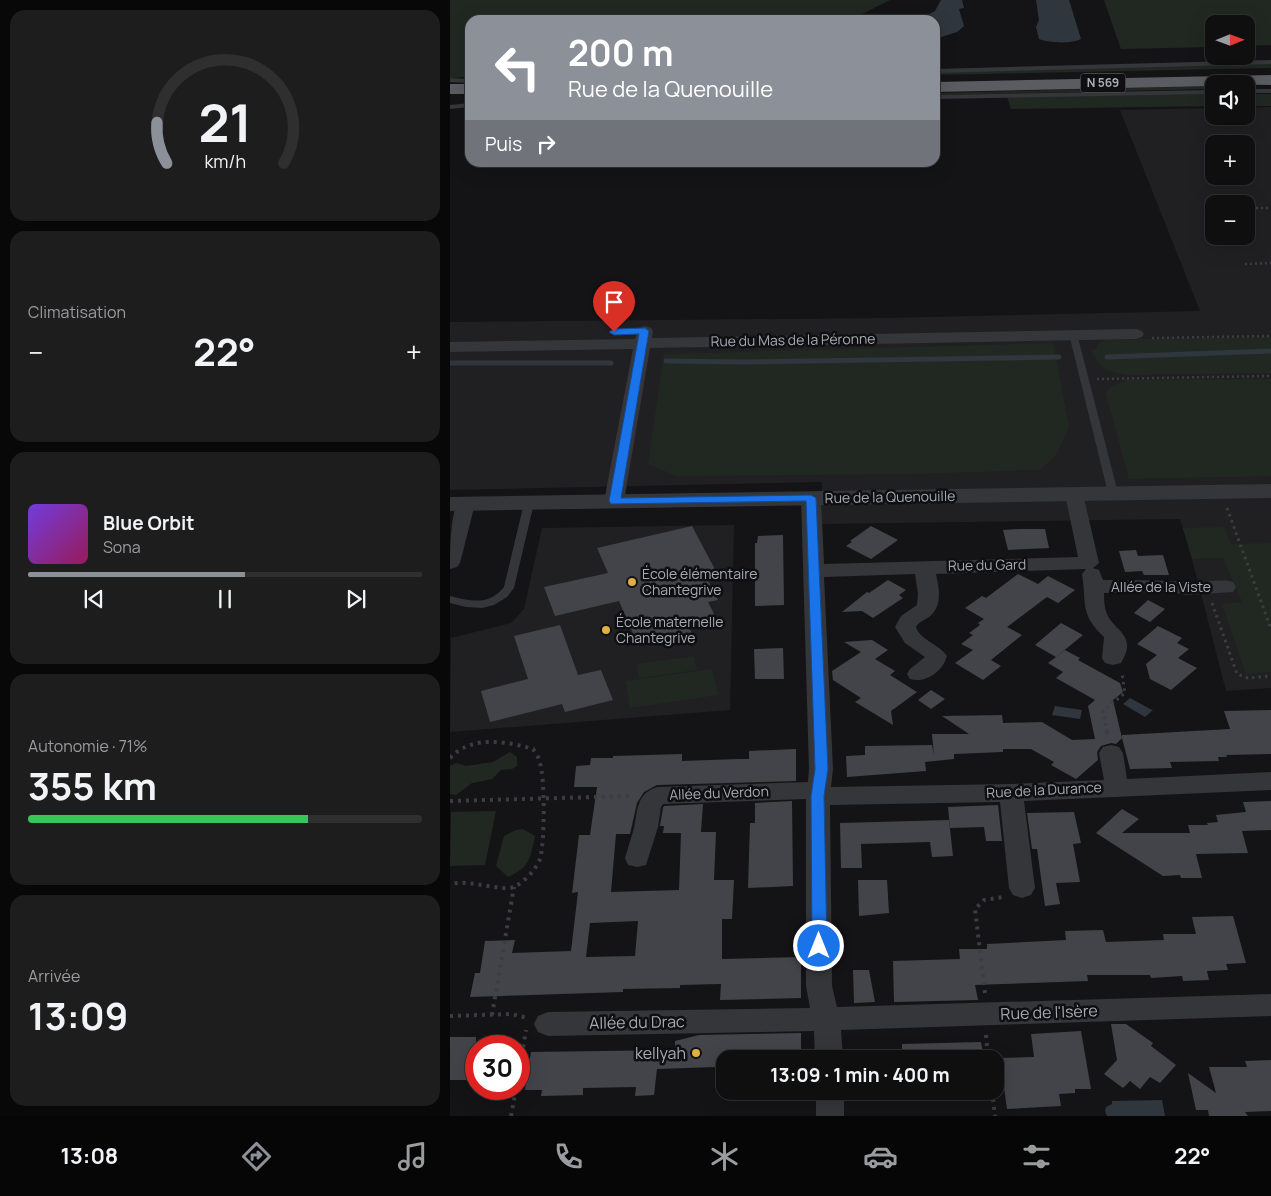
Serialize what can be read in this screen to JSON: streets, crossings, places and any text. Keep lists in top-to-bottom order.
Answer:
{
  "streets": {
    "highway": ["N 569"],
    "street": [
      "Rue du Mas de la Péronne",
      "Rue de la Quenouille",
      "Rue du Gard",
      "Allée de la Viste",
      "Rue de la Durance",
      "Allée du Verdon",
      "Rue de l'Isère",
      "Allée du Drac"
    ]
  },
  "crossings": [
    ["Rue du Gard", "Allée de la Viste"],
    ["Rue de la Durance", "Allée du Verdon"],
    ["Rue de l'Isère", "Allée du Drac"]
  ],
  "places": ["École élémentaire Chantegrive", "École maternelle Chantegrive", "kellyah"],
  "north": "right",
  "page": {
    "map_buttons": ["+", "−"],
    "turn": ["200 m", "Rue de la Quenouille"],
    "then": "Puis",
    "tile": [
      "Climatisation",
      ["Autonomie · 71%", "355 km"],
      ["Arrivée", "13:09"]
    ],
    "heat": ["−", "22°", "+"],
    "song": ["Blue Orbit", "Sona"],
    "limit": "30",
    "trip": "13:09 · 1 min · 400 m",
    "tabs": ["13:08", "22°"],
    "gauge": ["21", "km/h"]
  }
}
